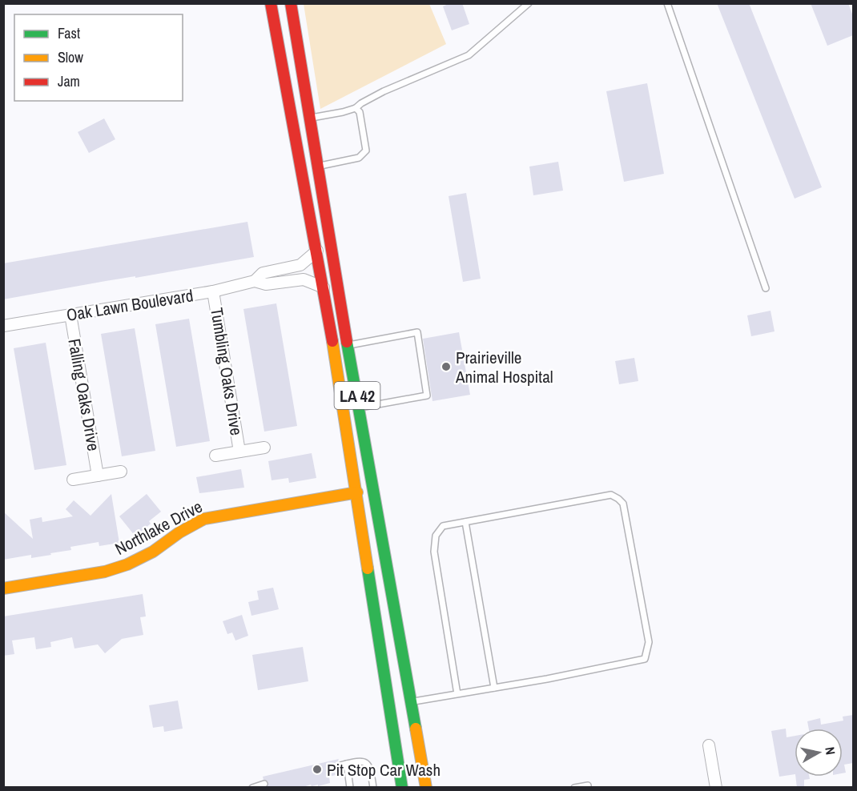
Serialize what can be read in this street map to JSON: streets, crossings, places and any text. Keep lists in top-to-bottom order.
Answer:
{
  "streets": {
    "main road": ["LA 42", "Northlake Drive"],
    "street": ["Oak Lawn Boulevard", "Tumbling Oaks Drive", "Falling Oaks Drive"]
  },
  "crossings": [
    ["Oak Lawn Boulevard", "Tumbling Oaks Drive"],
    ["Oak Lawn Boulevard", "Falling Oaks Drive"],
    ["Oak Lawn Boulevard", "LA 42"],
    ["LA 42", "Northlake Drive"]
  ],
  "places": ["Prairieville Animal Hospital", "Pit Stop Car Wash"],
  "legend": ["Fast", "Slow", "Jam"],
  "north": "right"
}
